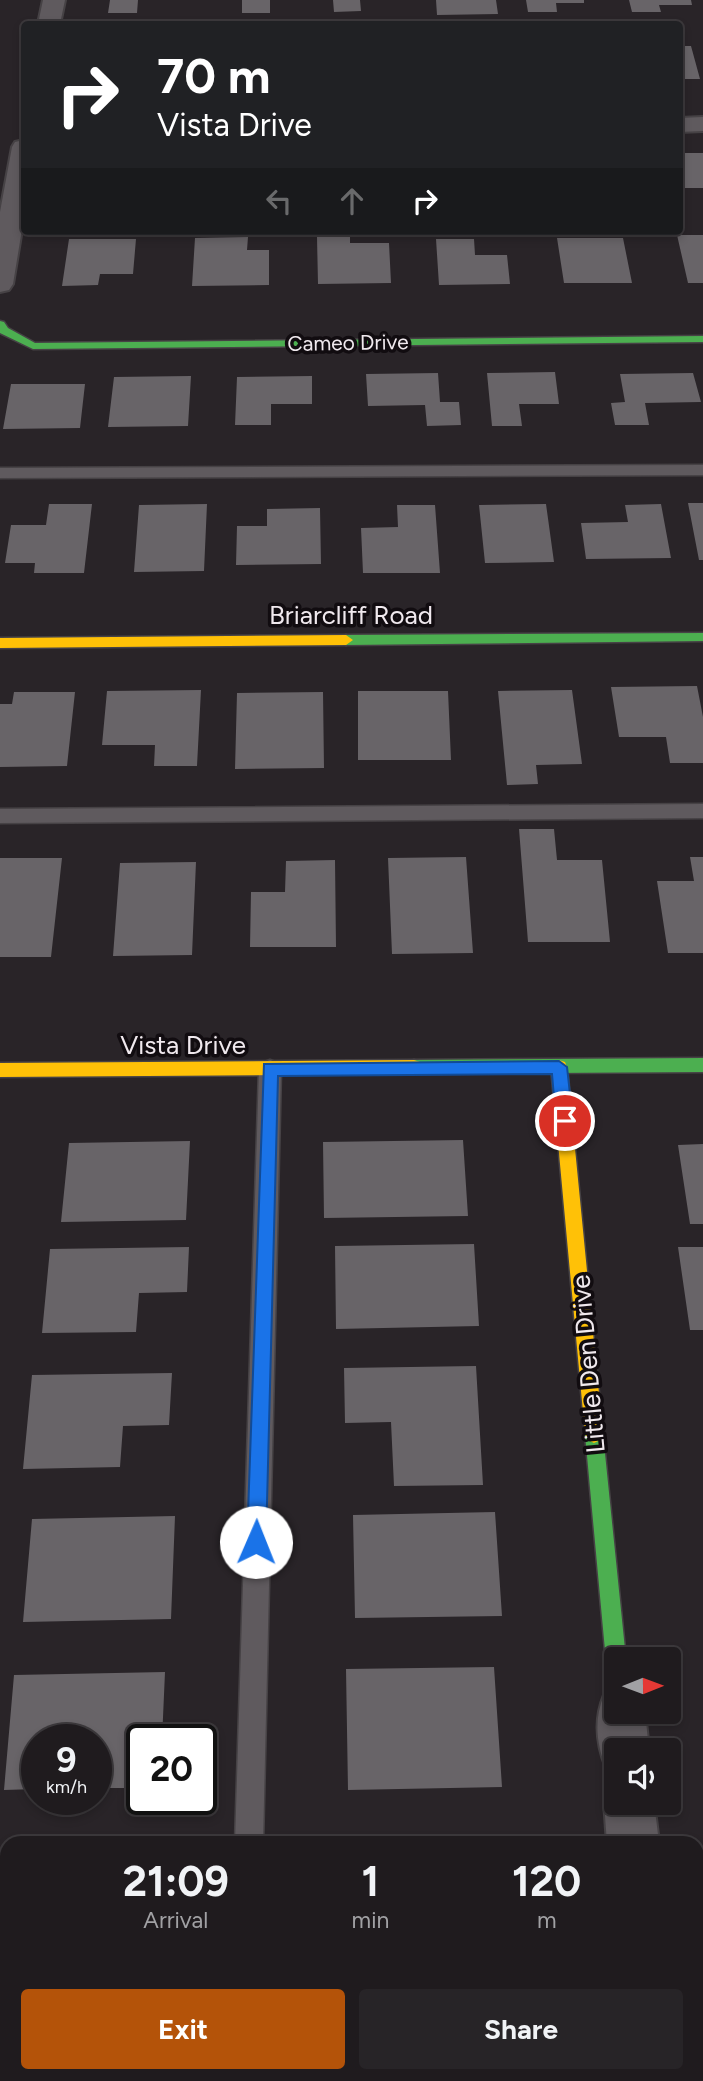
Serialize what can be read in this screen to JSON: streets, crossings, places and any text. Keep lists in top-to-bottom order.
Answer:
{
  "streets": {
    "street": [
      "Cameo Drive",
      "Briarcliff Road",
      "Vista Drive",
      "Little Den Drive"
    ]
  },
  "crossings": [
    ["Vista Drive", "Little Den Drive"]
  ],
  "north": "right",
  "page": {
    "turn": ["70 m", "Vista Drive"],
    "speed": "9 km/h",
    "limit": "20",
    "eta": [
      "21:09",
      "Arrival",
      "1",
      "min",
      "120",
      "m"
    ],
    "buttons": ["Exit", "Share"]
  }
}
